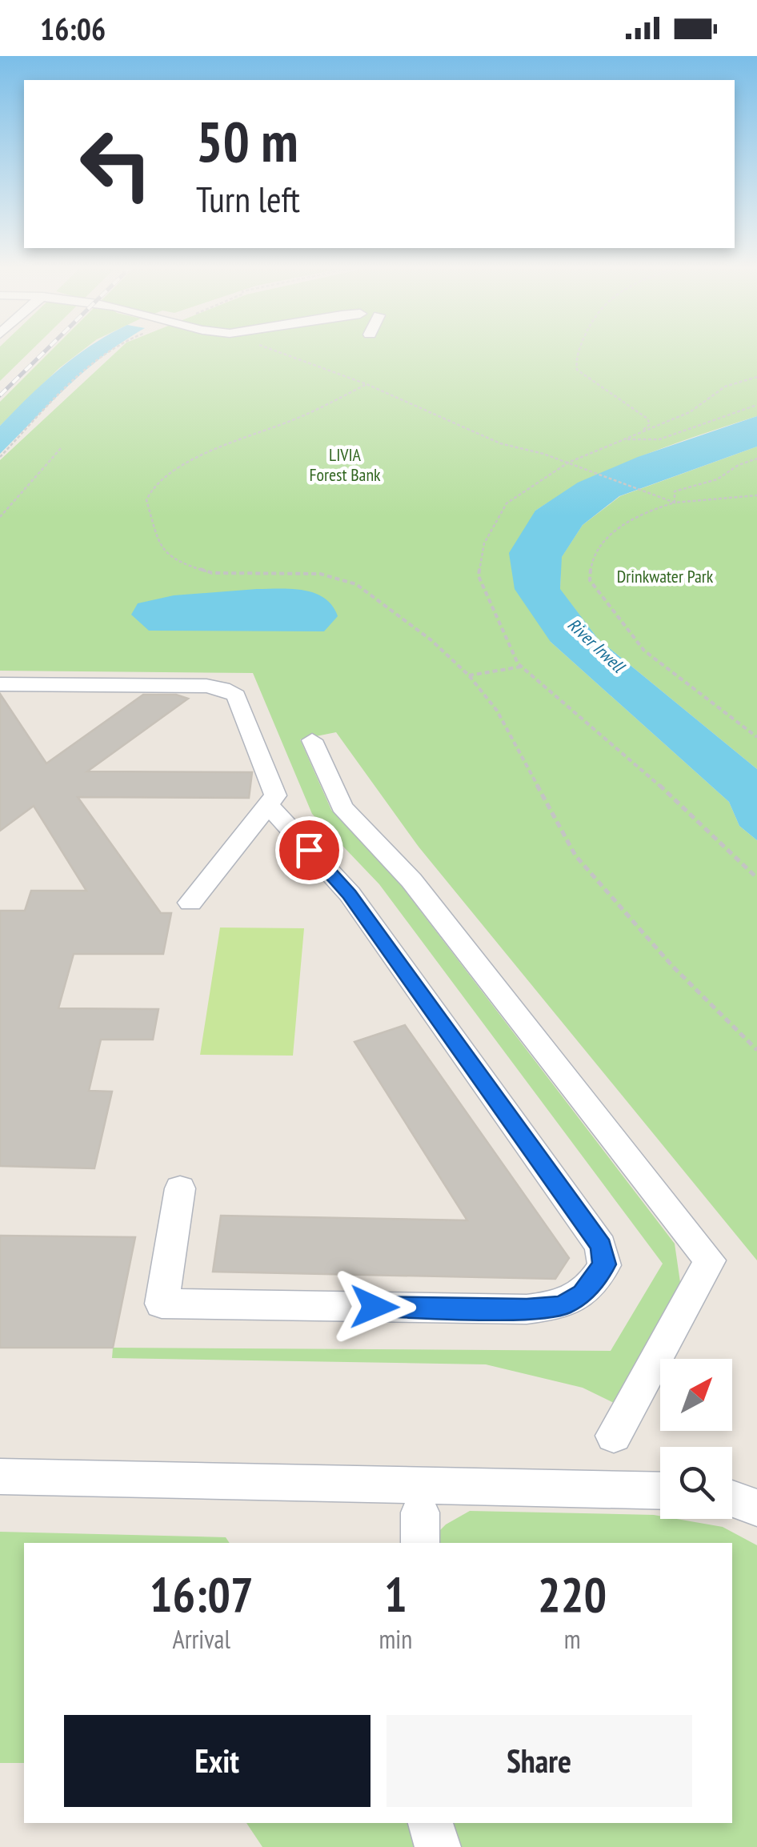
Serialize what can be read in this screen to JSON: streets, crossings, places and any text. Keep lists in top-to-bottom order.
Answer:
{
  "water": ["River Irwell"],
  "parks": ["LIVIA Forest Bank", "Drinkwater Park"],
  "north": "top right",
  "page": {
    "status": "16:06",
    "turn": ["50 m", "Turn left"],
    "eta": [
      "16:07",
      "Arrival",
      "1",
      "min",
      "220",
      "m"
    ],
    "buttons": ["Exit", "Share"]
  }
}
